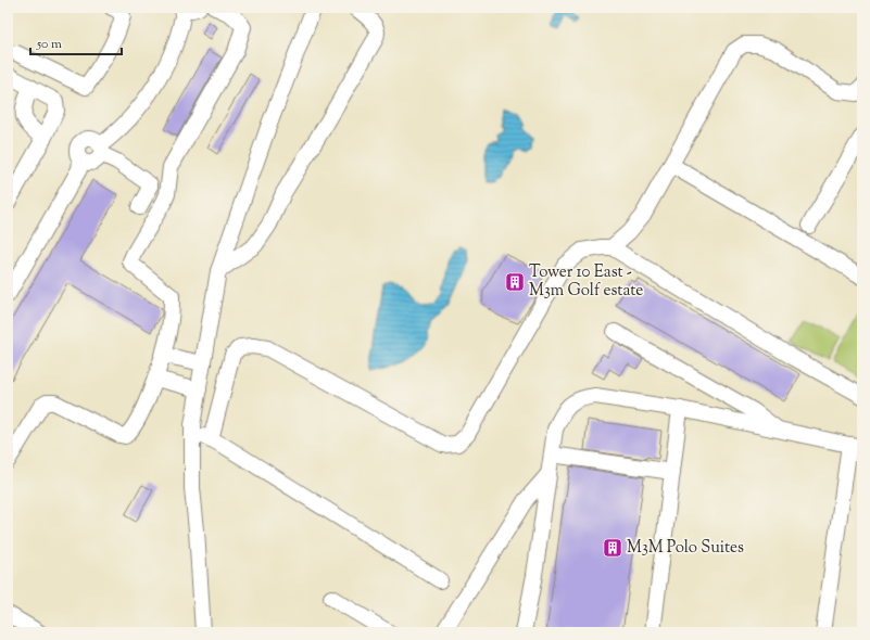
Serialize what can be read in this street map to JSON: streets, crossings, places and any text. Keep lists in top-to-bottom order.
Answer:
{
  "places": {
    "building": ["Tower 10 East - M3m Golf estate", "M3M Polo Suites"]
  },
  "scale_bar": "50 m"
}
